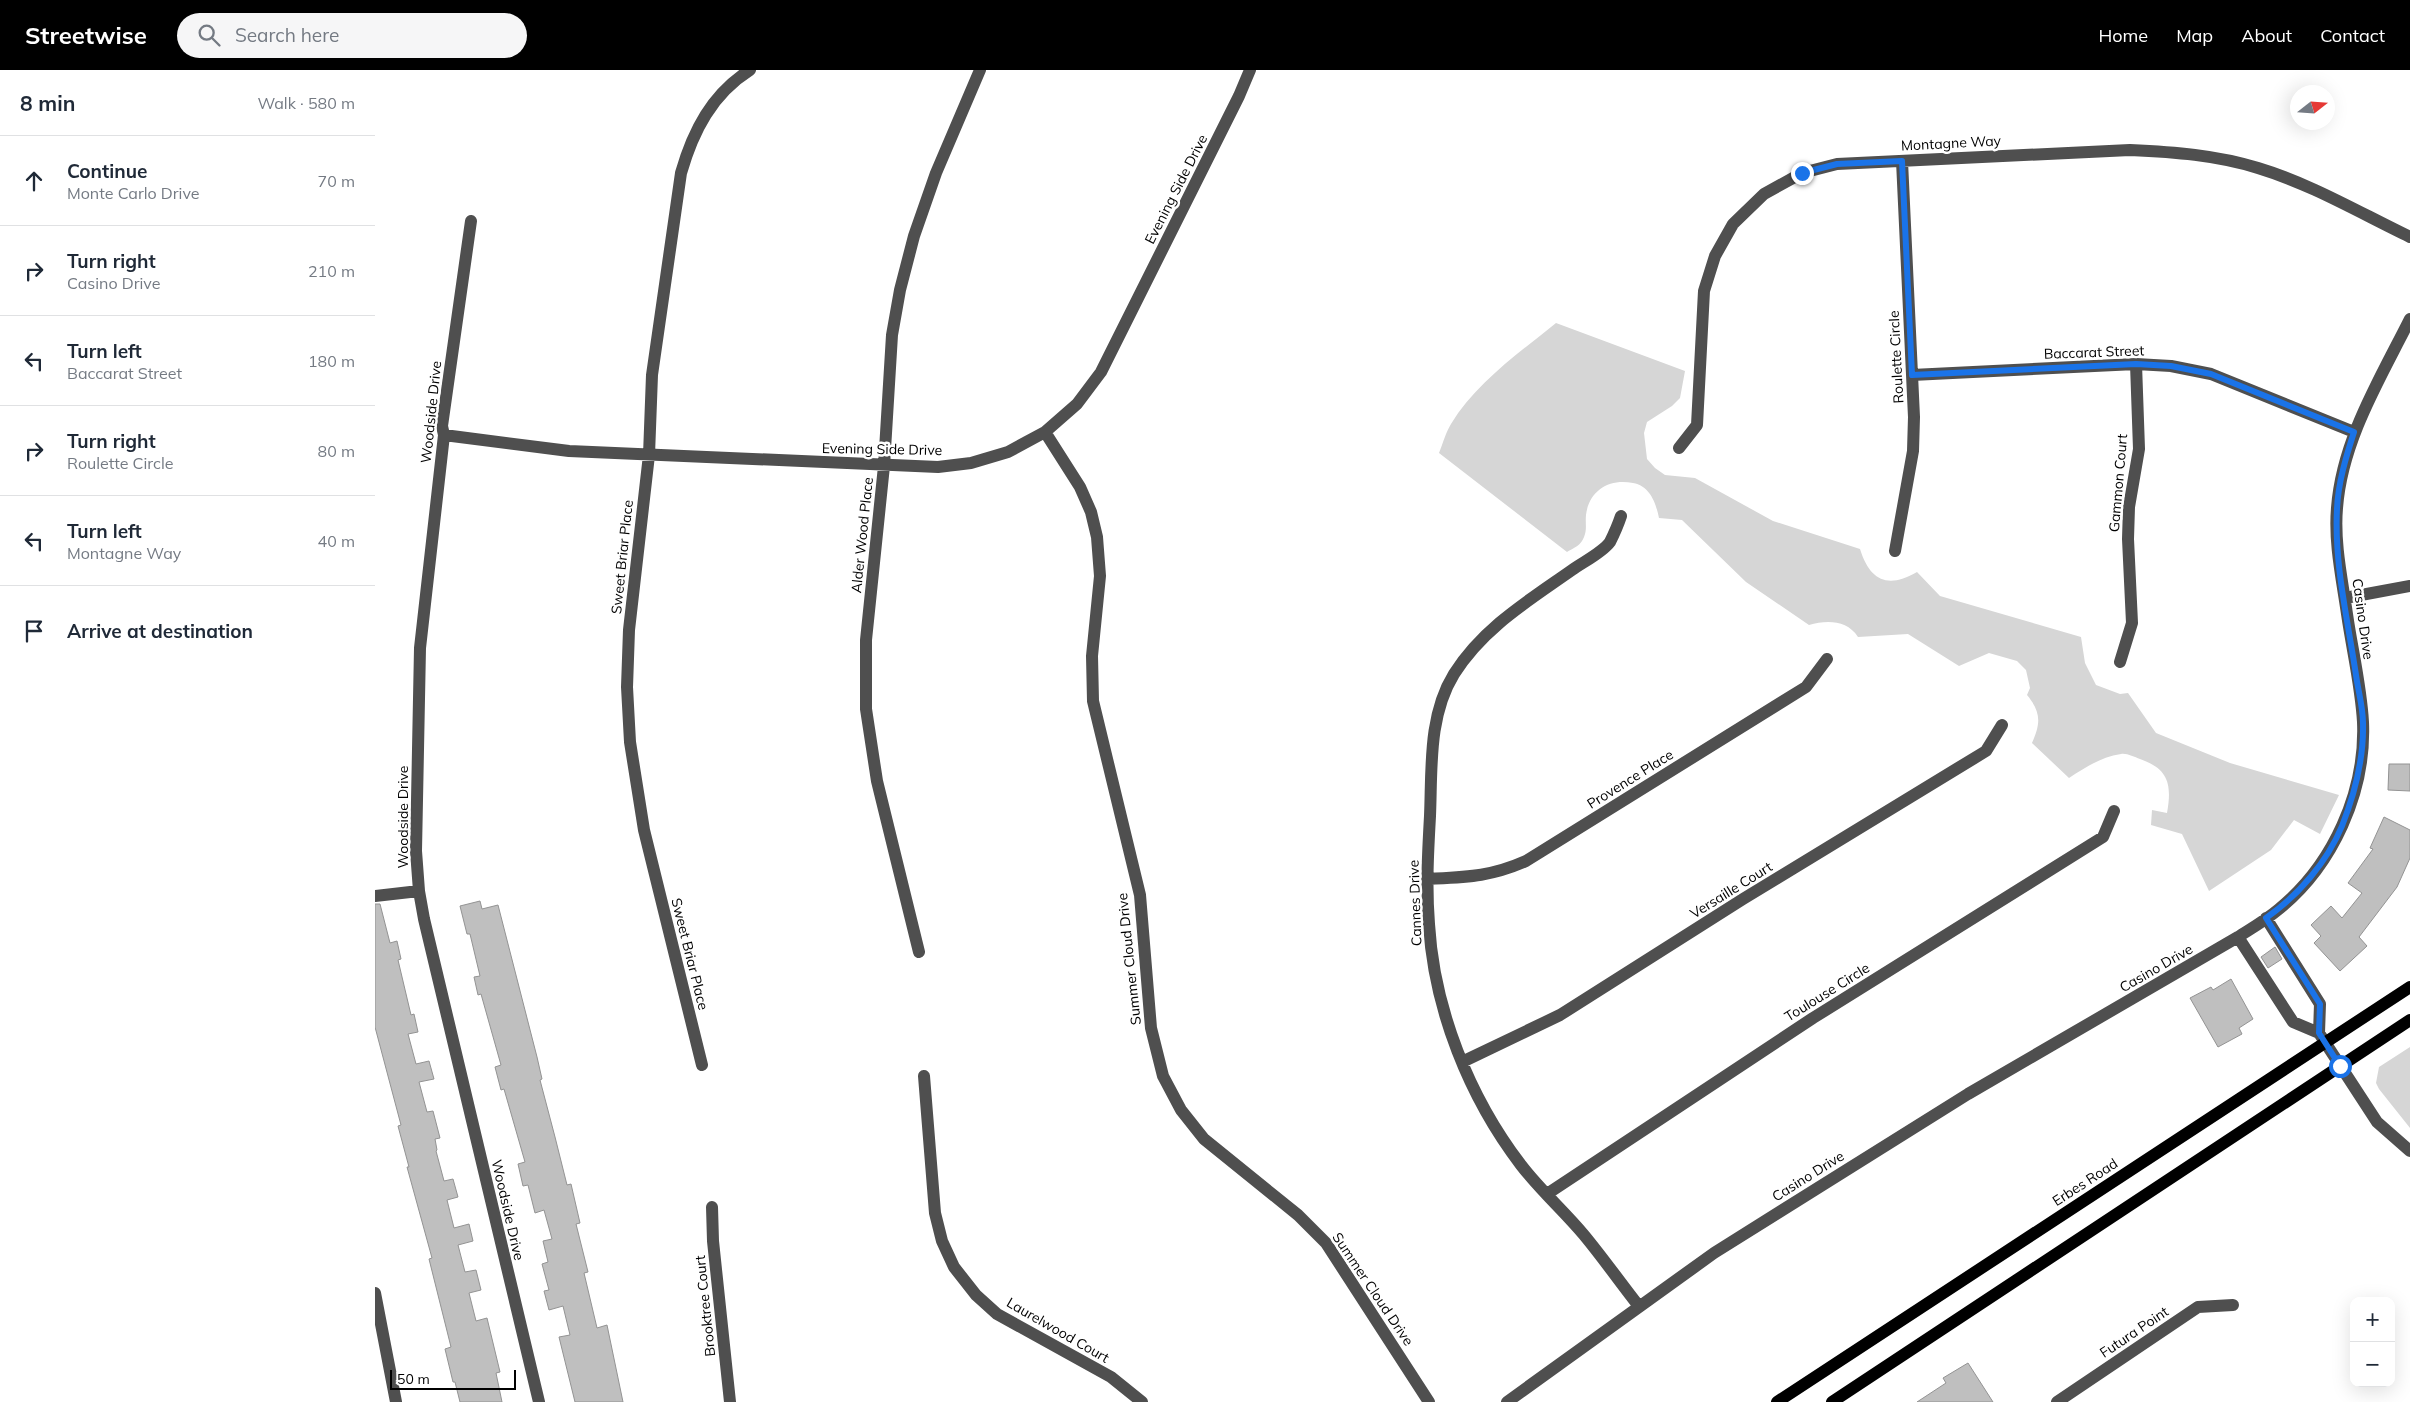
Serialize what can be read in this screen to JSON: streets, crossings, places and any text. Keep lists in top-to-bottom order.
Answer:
{
  "streets": {
    "main road": ["Erbes Road"],
    "street": [
      "Montagne Way",
      "Evening Side Drive",
      "Baccarat Street",
      "Roulette Circle",
      "Woodside Drive",
      "Gammon Court",
      "Alder Wood Place",
      "Sweet Briar Place",
      "Casino Drive",
      "Provence Place",
      "Versaille Court",
      "Cannes Drive",
      "Summer Cloud Drive",
      "Toulouse Circle",
      "Brooktree Court",
      "Laurelwood Court",
      "Futura Point"
    ]
  },
  "crossings": [
    ["Montagne Way", "Roulette Circle"],
    ["Evening Side Drive", "Woodside Drive"],
    ["Evening Side Drive", "Alder Wood Place"],
    ["Evening Side Drive", "Sweet Briar Place"],
    ["Evening Side Drive", "Summer Cloud Drive"],
    ["Baccarat Street", "Roulette Circle"],
    ["Baccarat Street", "Gammon Court"],
    ["Baccarat Street", "Casino Drive"],
    ["Casino Drive", "Cannes Drive"],
    ["Provence Place", "Cannes Drive"],
    ["Versaille Court", "Cannes Drive"],
    ["Cannes Drive", "Toulouse Circle"]
  ],
  "scale_bar": "50 m",
  "north": "right",
  "page": {
    "header": "Streetwise",
    "search": "Search here",
    "nav": [
      "Home",
      "Map",
      "About",
      "Contact"
    ],
    "heading": ["8 min", "Walk · 580 m"],
    "list": [
      ["Continue", "Monte Carlo Drive", "70 m"],
      ["Turn right", "Casino Drive", "210 m"],
      ["Turn left", "Baccarat Street", "180 m"],
      ["Turn right", "Roulette Circle", "80 m"],
      ["Turn left", "Montagne Way", "40 m"],
      "Arrive at destination"
    ],
    "map_buttons": ["+", "−"],
    "scale": "50 m"
  }
}
